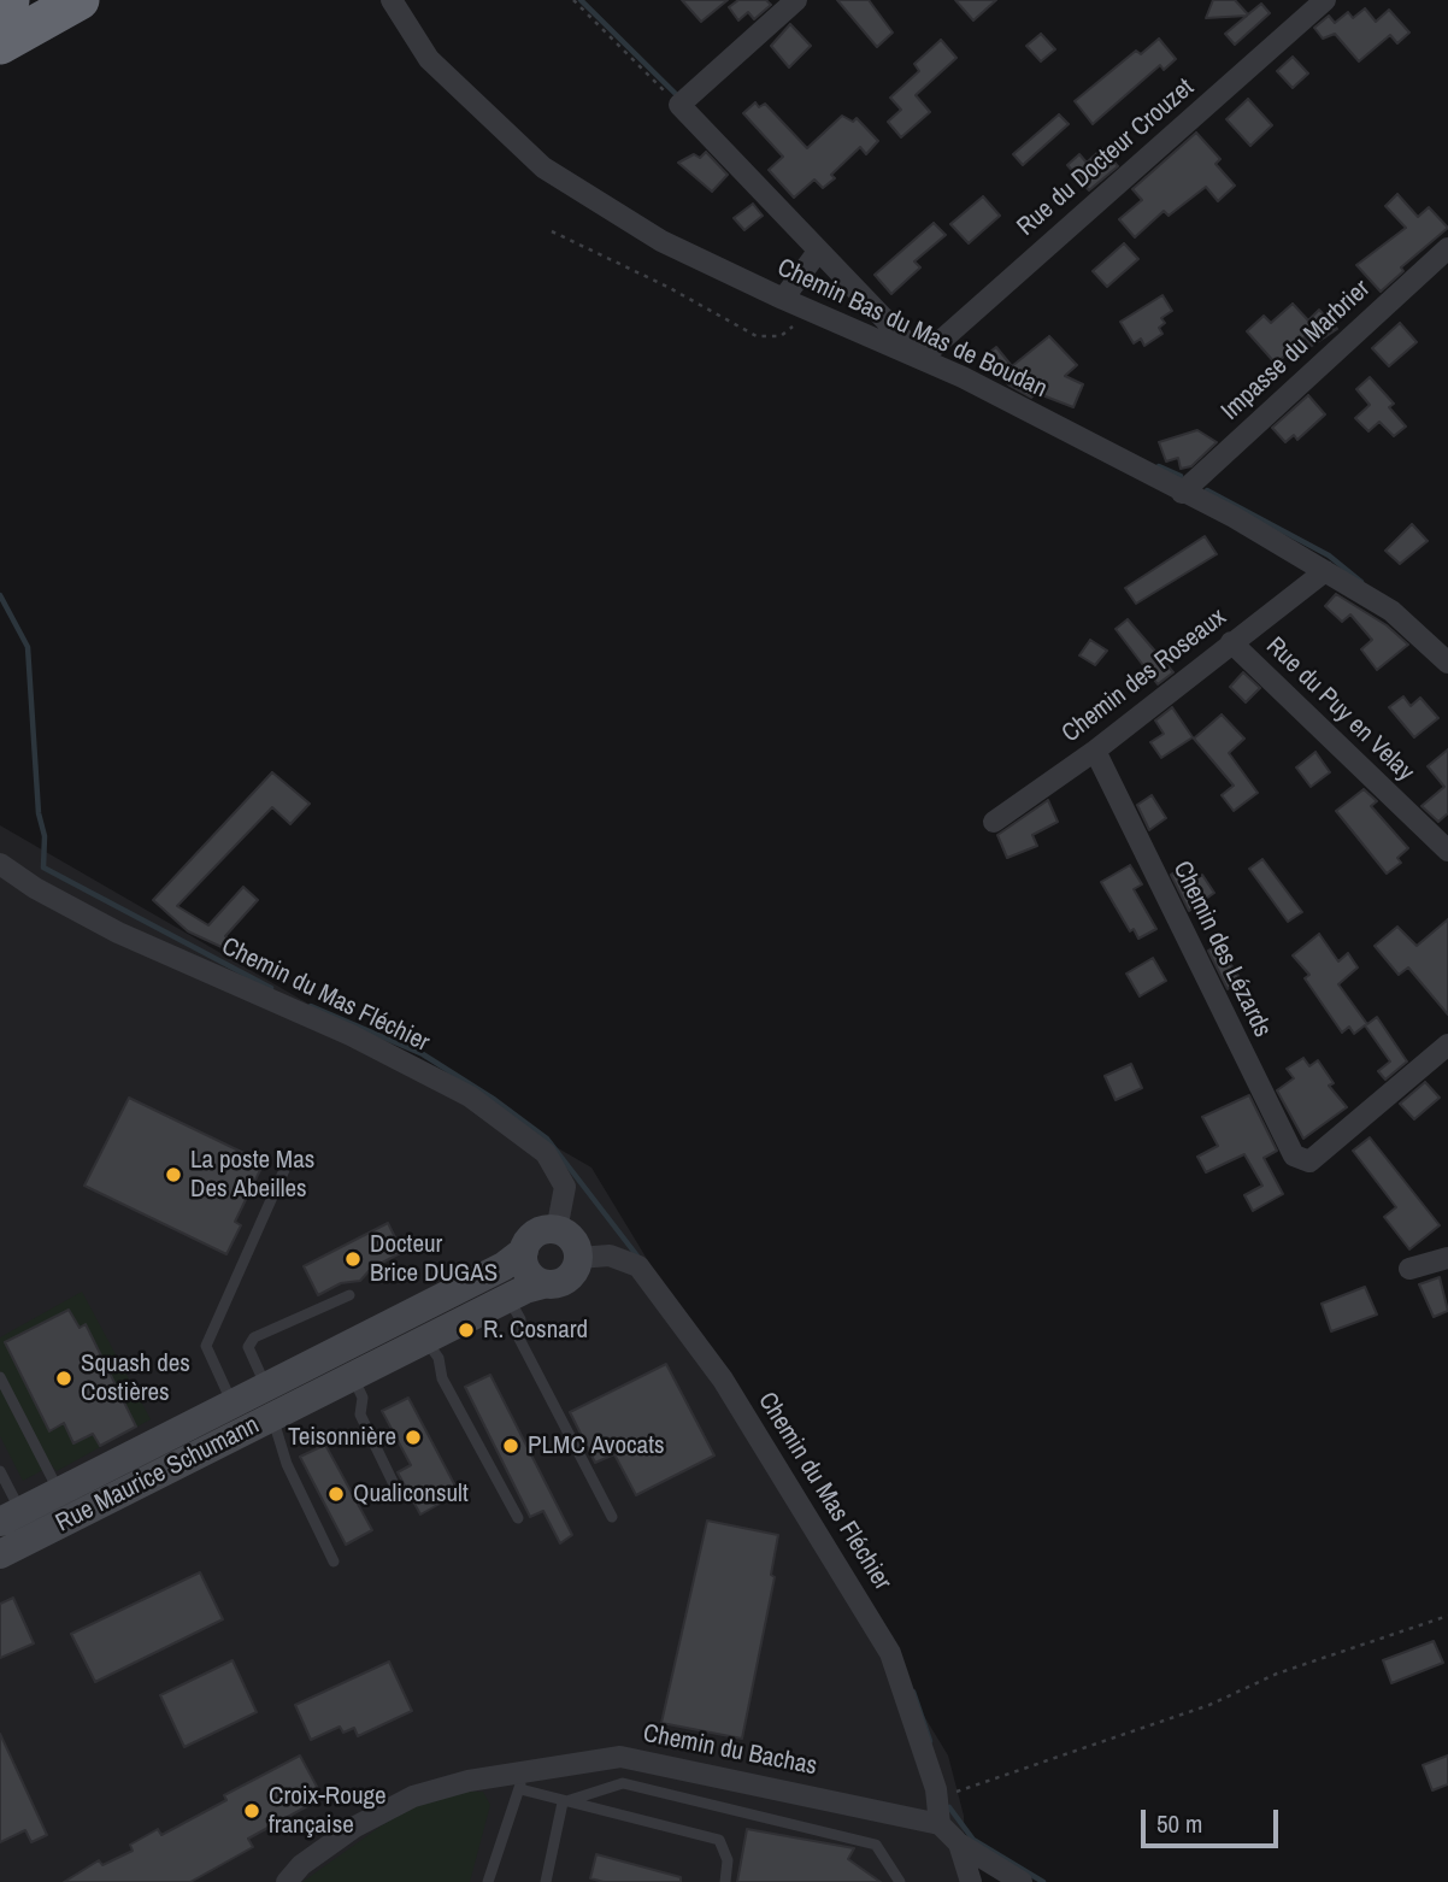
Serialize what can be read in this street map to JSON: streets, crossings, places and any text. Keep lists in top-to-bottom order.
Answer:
{
  "streets": {
    "main road": ["Rue Maurice Schumann"],
    "street": [
      "Rue du Docteur Crouzet",
      "Chemin Bas du Mas de Boudan",
      "Impasse du Marbrier",
      "Chemin des Roseaux",
      "Rue du Puy en Velay",
      "Chemin des Lézards",
      "Chemin du Mas Fléchier",
      "Chemin du Bachas"
    ]
  },
  "crossings": [
    ["Rue du Docteur Crouzet", "Chemin Bas du Mas de Boudan"],
    ["Chemin Bas du Mas de Boudan", "Impasse du Marbrier"],
    ["Chemin Bas du Mas de Boudan", "Chemin des Roseaux"],
    ["Chemin des Roseaux", "Rue du Puy en Velay"],
    ["Chemin des Roseaux", "Chemin des Lézards"],
    ["Chemin du Mas Fléchier", "Rue Maurice Schumann"],
    ["Chemin du Mas Fléchier", "Chemin du Bachas"]
  ],
  "places": [
    "La poste Mas Des Abeilles",
    "Docteur Brice DUGAS",
    "R. Cosnard",
    "Squash des Costières",
    "Teisonnière",
    "PLMC Avocats",
    "Qualiconsult",
    "Croix-Rouge française"
  ],
  "scale_bar": "50 m"
}
